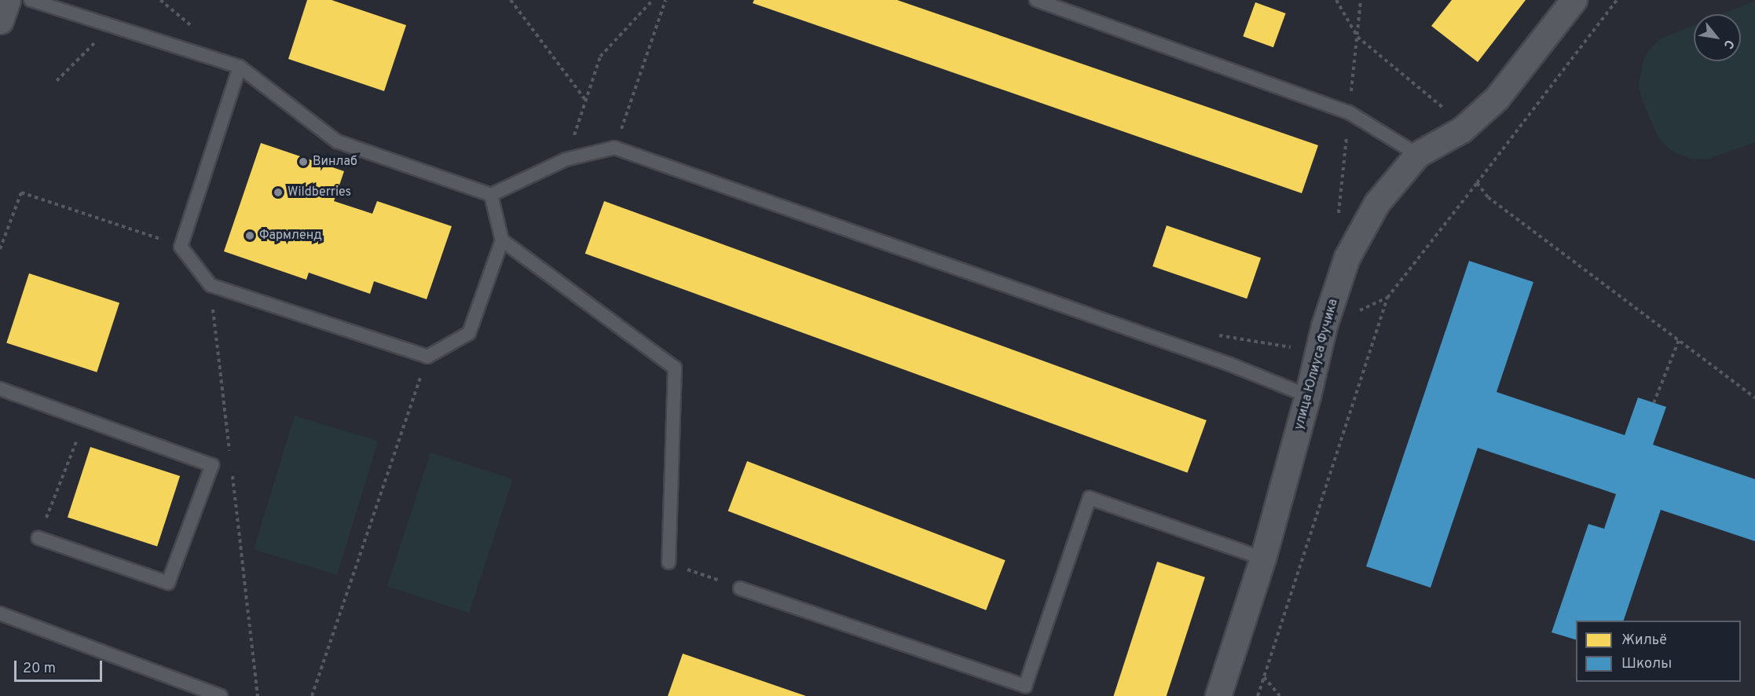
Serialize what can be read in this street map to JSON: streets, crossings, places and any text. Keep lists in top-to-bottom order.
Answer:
{
  "streets": {
    "street": ["улица Юлиуса Фучика"]
  },
  "places": ["Винлаб", "Wildberries", "Фармленд"],
  "legend": ["Жильё", "Школы"],
  "scale_bar": "20 m",
  "north": "bottom right"
}
